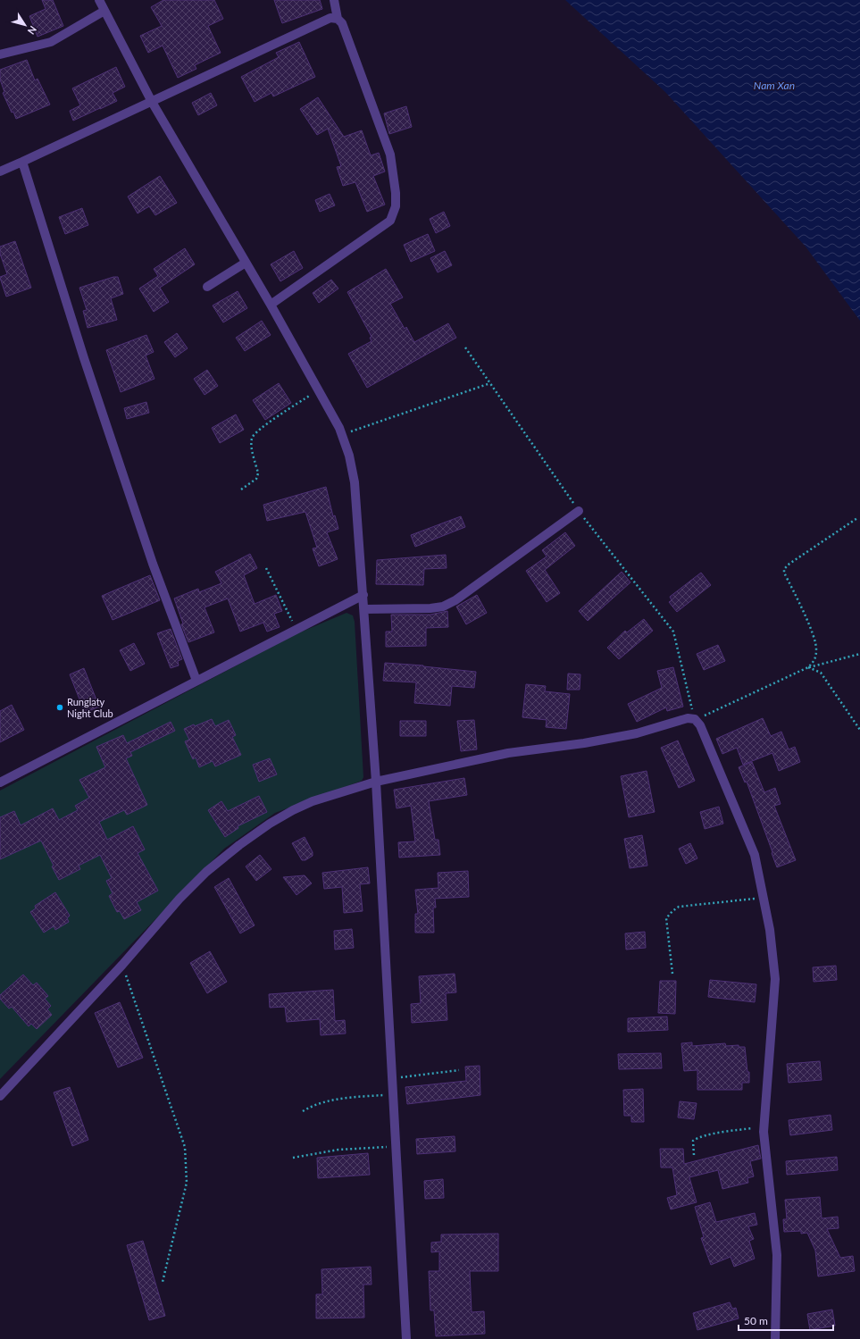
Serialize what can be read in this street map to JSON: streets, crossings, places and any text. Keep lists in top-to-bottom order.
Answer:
{
  "water": ["Nam Xan"],
  "places": ["Runglaty Night Club"],
  "scale_bar": "50 m",
  "north": "bottom right"
}
